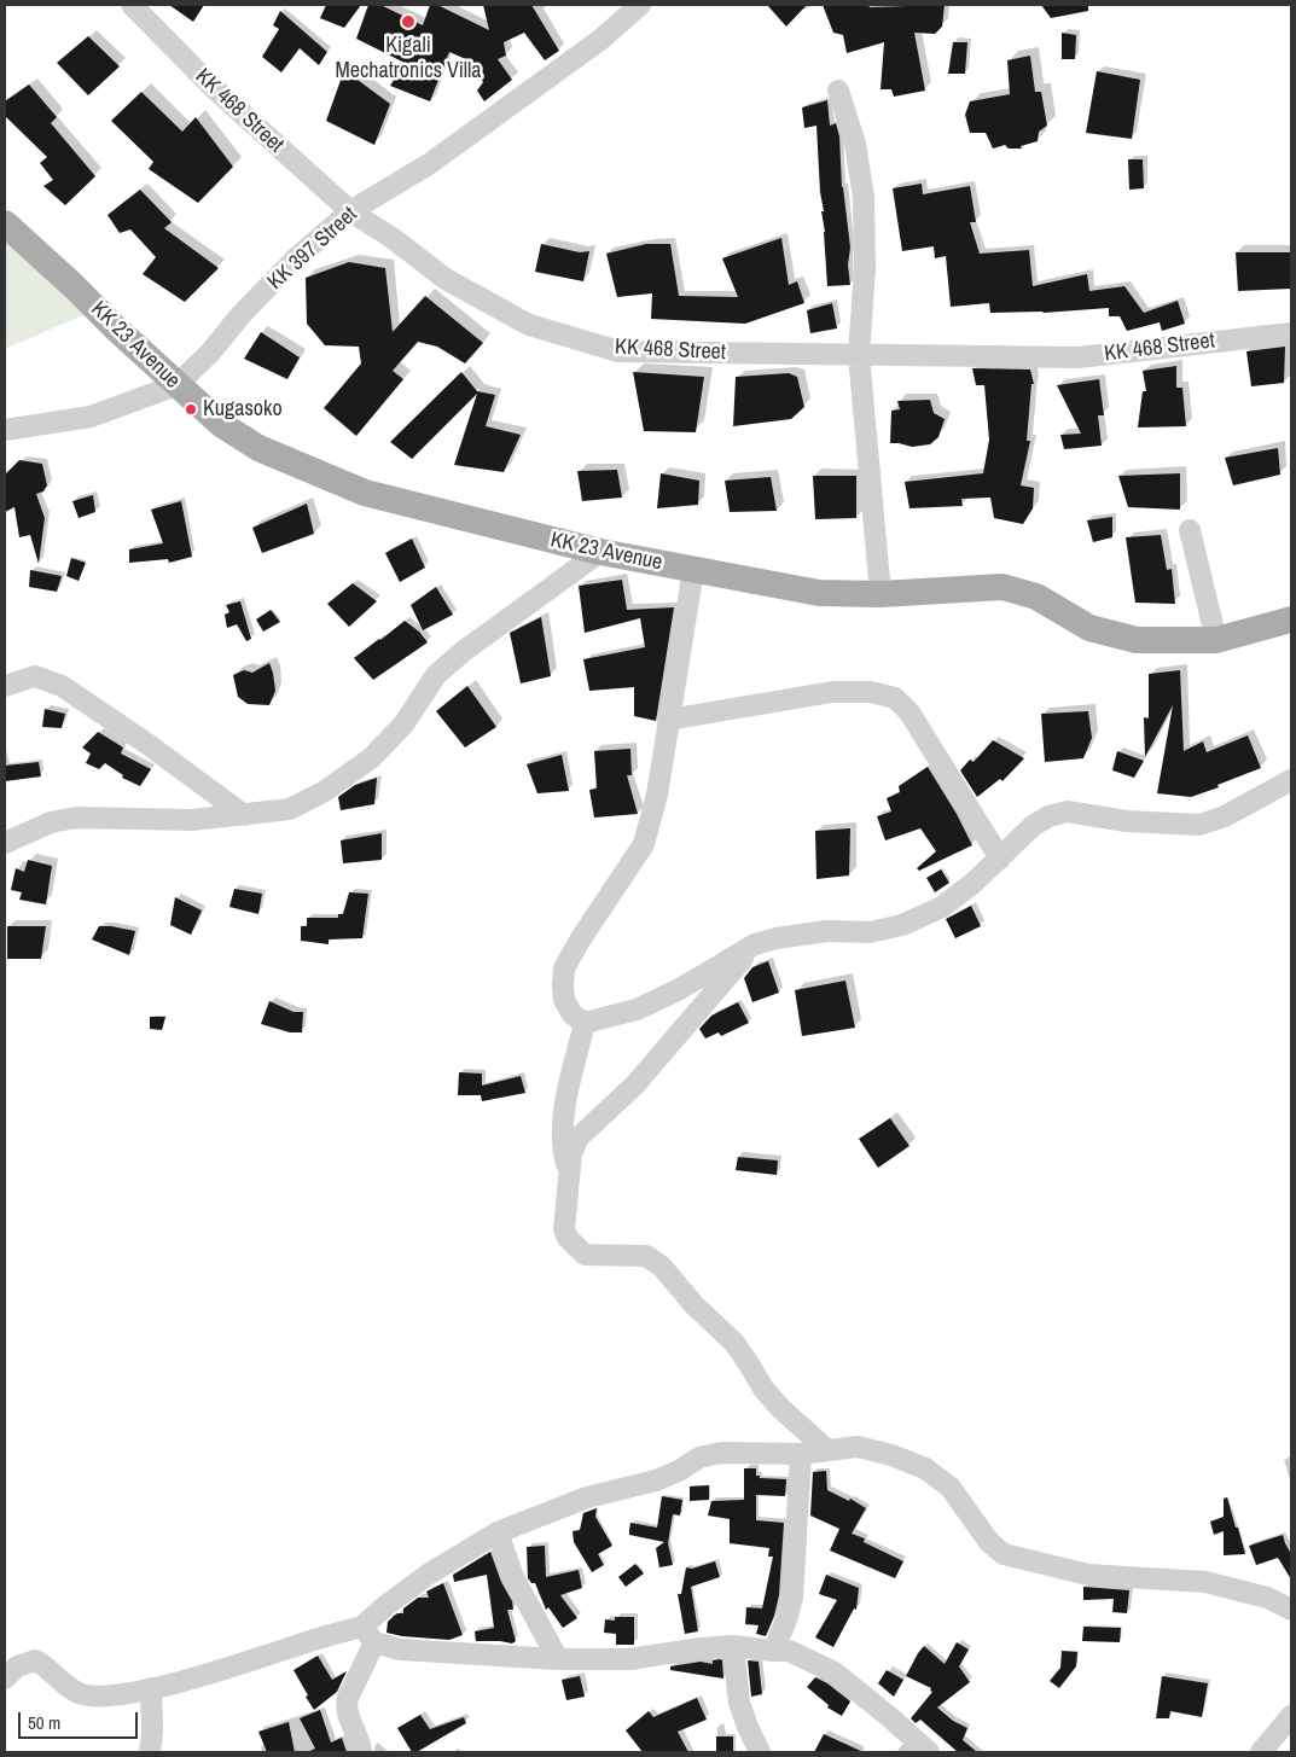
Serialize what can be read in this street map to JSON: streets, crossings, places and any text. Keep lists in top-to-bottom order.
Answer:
{
  "streets": {
    "main road": ["KK 23 Avenue"],
    "street": ["KK 468 Street", "KK 397 Street"]
  },
  "crossings": [
    ["KK 468 Street", "KK 397 Street"],
    ["KK 397 Street", "KK 23 Avenue"]
  ],
  "places": ["Kigali Mechatronics Villa", "Kugasoko"],
  "scale_bar": "50 m"
}
